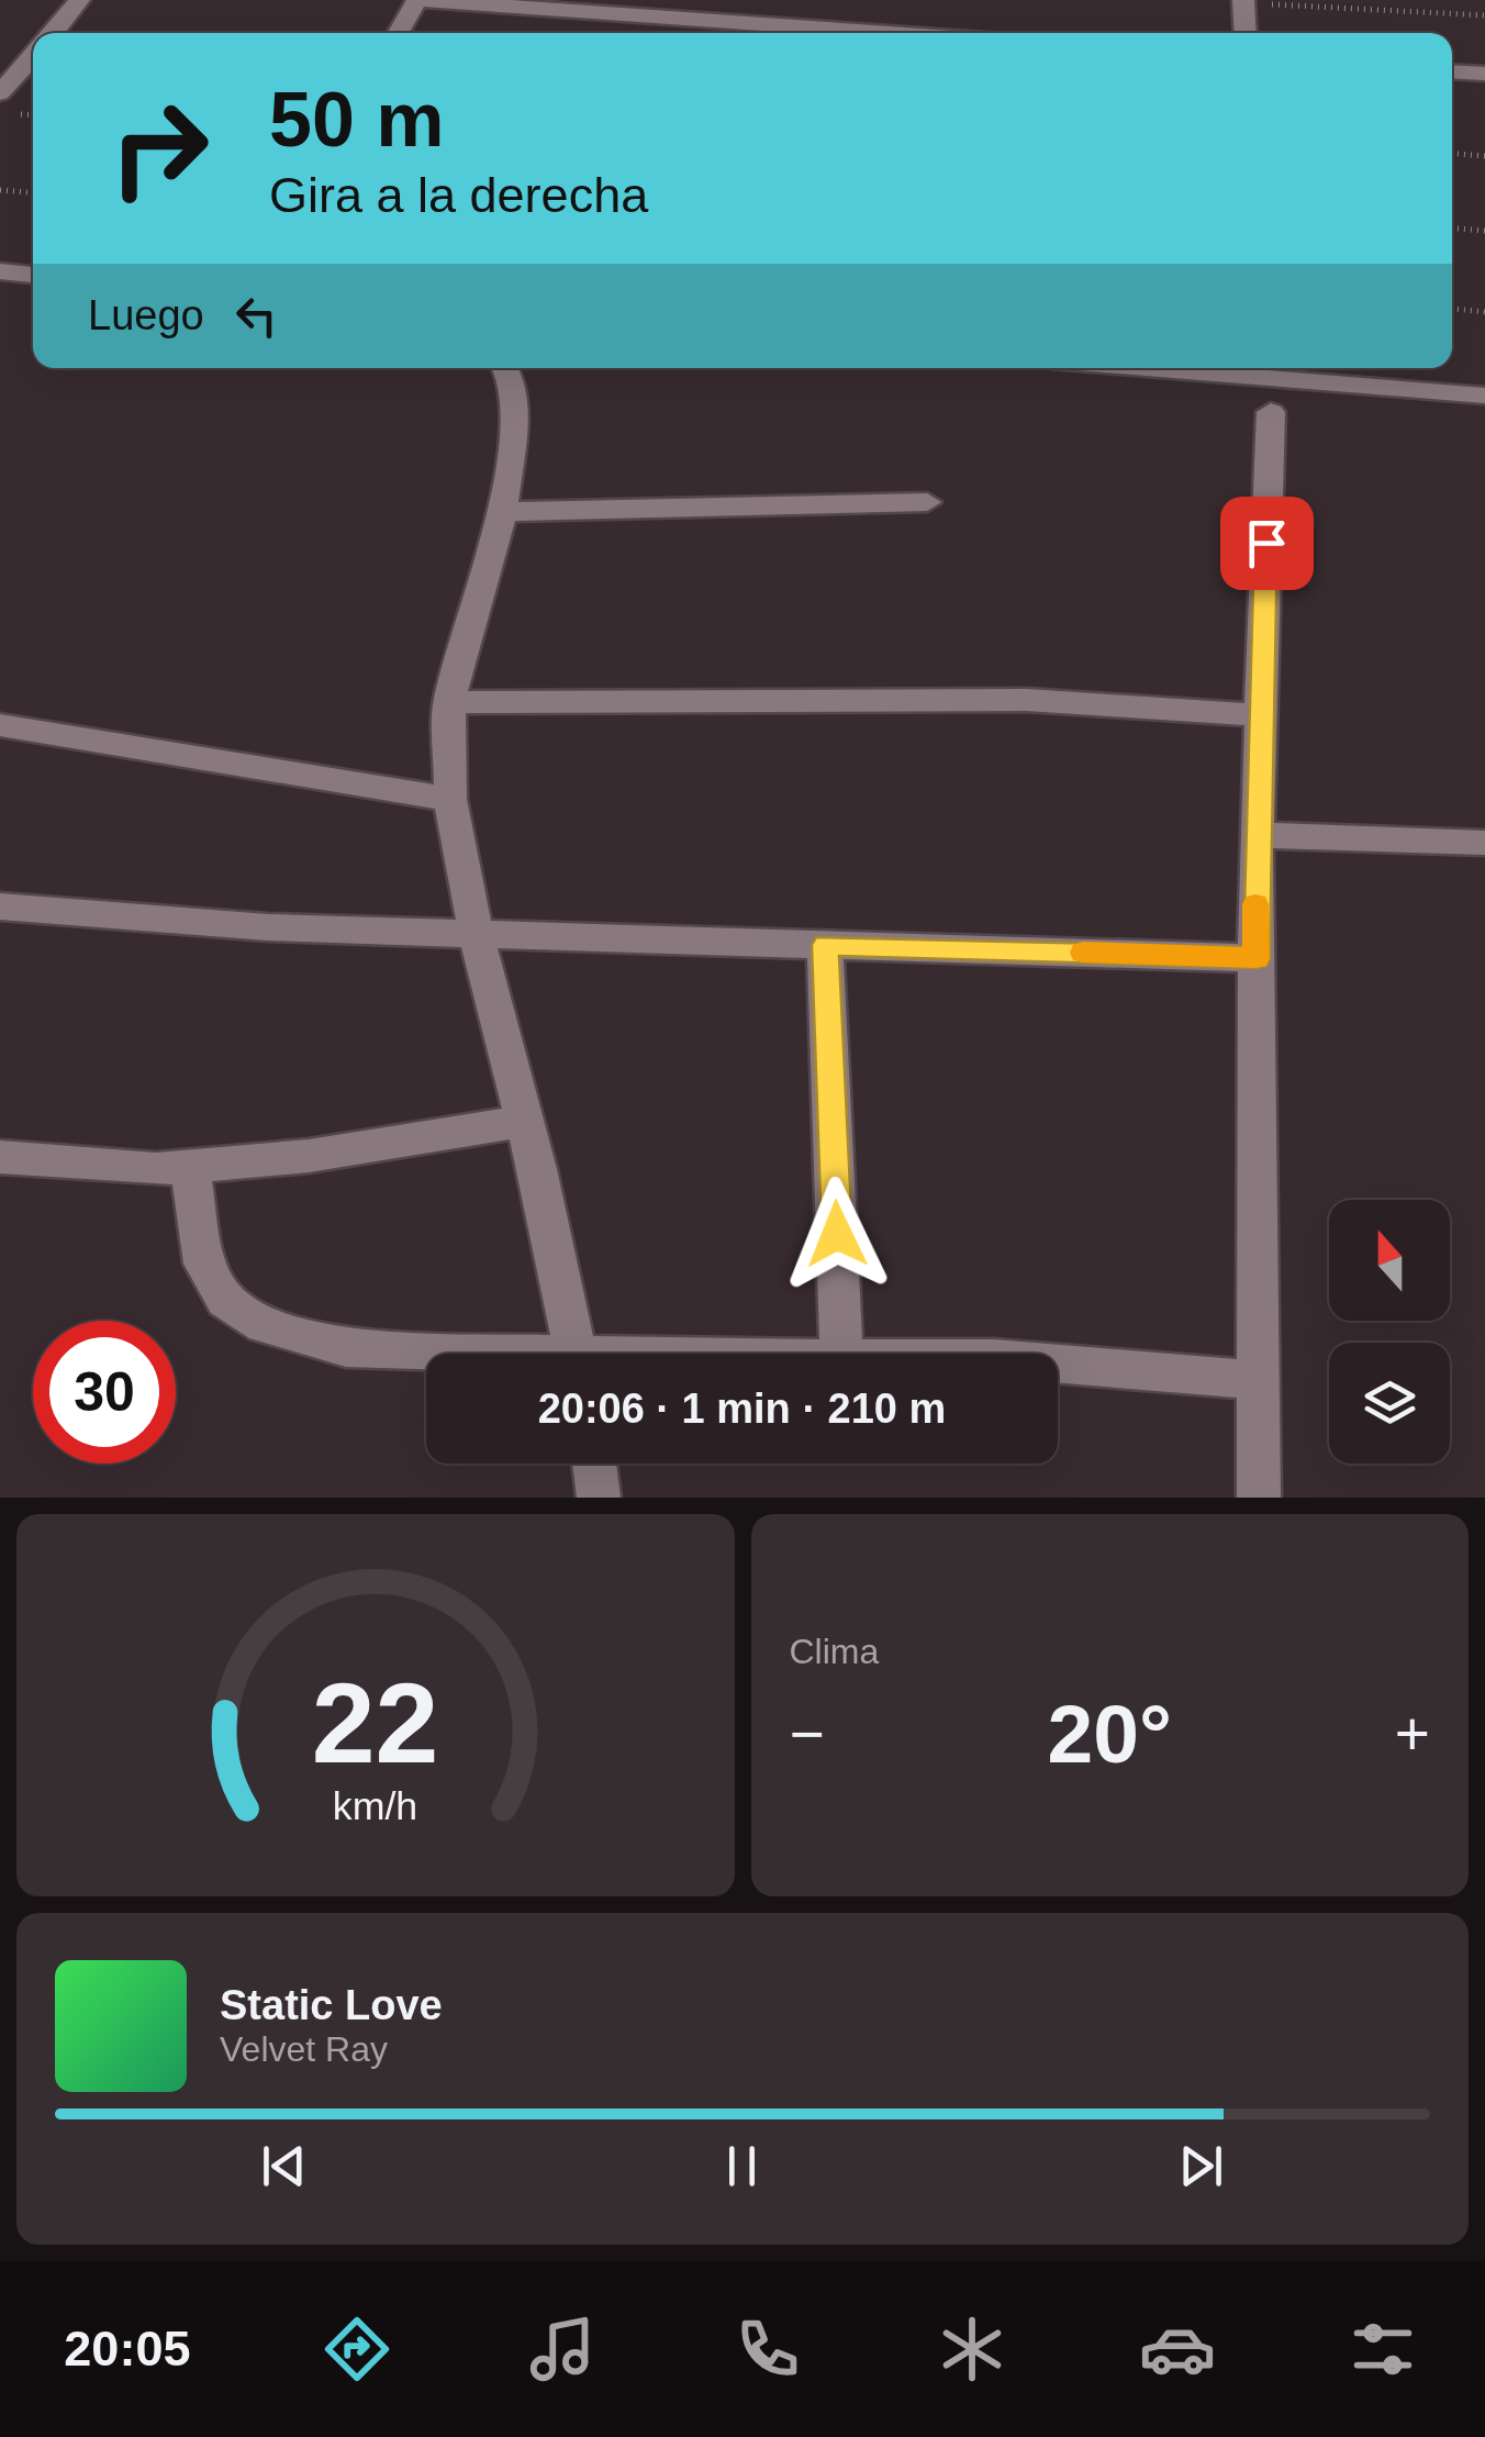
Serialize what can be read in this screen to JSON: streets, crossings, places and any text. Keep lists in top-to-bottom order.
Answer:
{
  "north": "top",
  "page": {
    "turn": ["50 m", "Gira a la derecha"],
    "then": "Luego",
    "limit": "30",
    "trip": "20:06 · 1 min · 210 m",
    "tile": "Clima",
    "heat": ["−", "20°", "+"],
    "song": ["Static Love", "Velvet Ray"],
    "tabs": "20:05",
    "gauge": ["22", "km/h"]
  }
}
